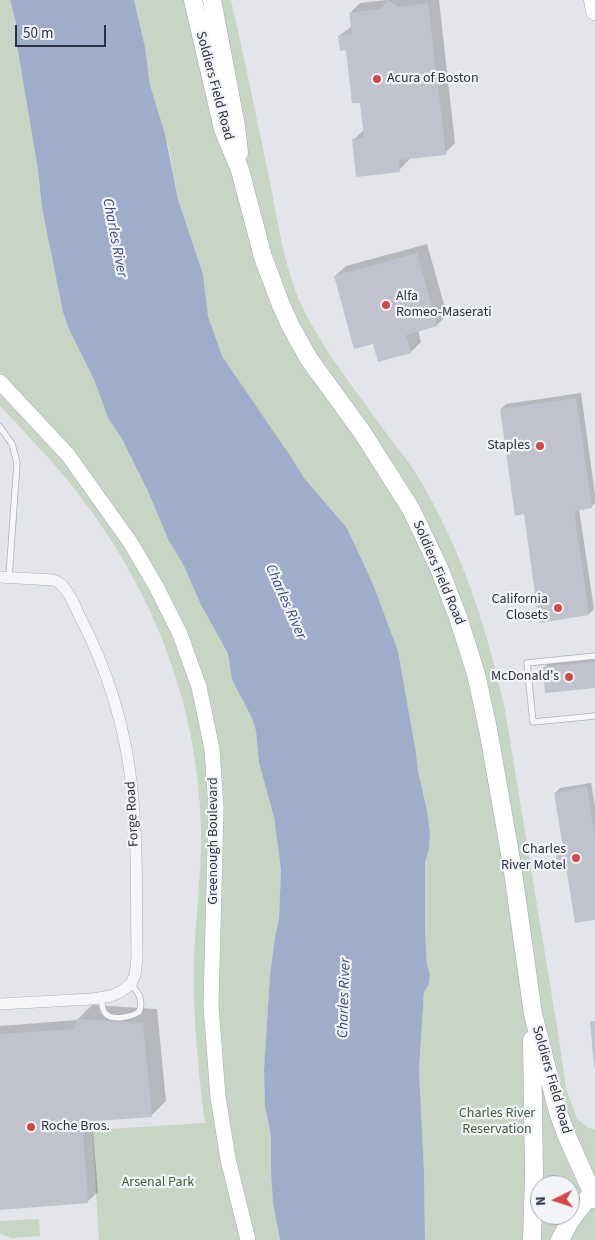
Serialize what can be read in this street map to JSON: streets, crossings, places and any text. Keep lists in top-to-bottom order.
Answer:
{
  "streets": {
    "main road": ["Soldiers Field Road"],
    "street": ["Forge Road", "Greenough Boulevard"]
  },
  "water": ["Charles River"],
  "parks": ["Charles River Reservation", "Arsenal Park"],
  "places": [
    "Acura of Boston",
    "Alfa Romeo-Maserati",
    "Staples",
    "California Closets",
    "McDonald's",
    "Charles River Motel",
    "Roche Bros."
  ],
  "scale_bar": "50 m",
  "north": "left"
}
